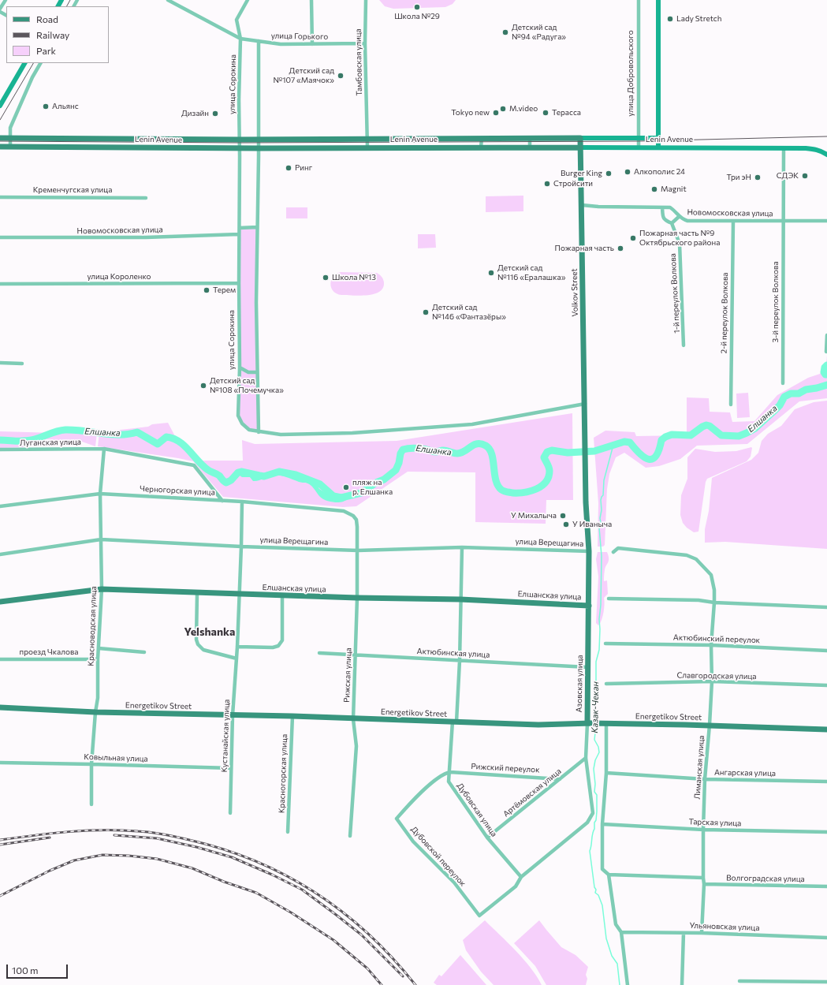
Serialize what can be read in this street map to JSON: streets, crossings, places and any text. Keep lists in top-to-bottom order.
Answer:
{
  "streets": {
    "main road": [
      "Lenin Avenue",
      "Volkov Street",
      "Елшанская улица",
      "Азовская улица",
      "Energetikov Street"
    ],
    "street": [
      "улица Горького",
      "Тамбовская улица",
      "улица Добровольского",
      "улица Сорокина",
      "Кременчугская улица",
      "Новомосковская улица",
      "улица Короленко",
      "1-й переулок Волкова",
      "3-й переулок Волкова",
      "2-й переулок Волкова",
      "Луганская улица",
      "Черногорская улица",
      "улица Верещагина",
      "Красноводская улица",
      "Актюбинский переулок",
      "проезд Чкалова",
      "Актюбинская улица",
      "Рижская улица",
      "Славгородская улица",
      "Кустанайская улица",
      "Ковыльная улица",
      "Лиманская улица",
      "Рижский переулок",
      "Ангарская улица",
      "Красногорская улица",
      "Артёмовская улица",
      "Дубовская улица",
      "Тарская улица",
      "Дубовской переулок",
      "Волгоградская улица",
      "Ульяновская улица"
    ]
  },
  "crossings": [
    ["улица Горького", "Тамбовская улица"],
    ["улица Горького", "улица Сорокина"],
    ["Тамбовская улица", "Lenin Avenue"],
    ["улица Добровольского", "Lenin Avenue"],
    ["улица Сорокина", "Lenin Avenue"],
    ["улица Сорокина", "Новомосковская улица"],
    ["улица Сорокина", "улица Короленко"],
    ["улица Сорокина", "Volkov Street"],
    ["Lenin Avenue", "Volkov Street"],
    ["Lenin Avenue", "3-й переулок Волкова"],
    ["Новомосковская улица", "Volkov Street"],
    ["Новомосковская улица", "3-й переулок Волкова"],
    ["Новомосковская улица", "2-й переулок Волкова"],
    ["Volkov Street", "Азовская улица"],
    ["Луганская улица", "Черногорская улица"],
    ["Луганская улица", "Красноводская улица"],
    ["Черногорская улица", "Красноводская улица"],
    ["Черногорская улица", "Рижская улица"],
    ["Черногорская улица", "Кустанайская улица"],
    ["улица Верещагина", "Красноводская улица"],
    ["улица Верещагина", "Рижская улица"],
    ["улица Верещагина", "Азовская улица"],
    ["улица Верещагина", "Кустанайская улица"],
    ["улица Верещагина", "Дубовская улица"],
    ["Елшанская улица", "Красноводская улица"],
    ["Елшанская улица", "Рижская улица"],
    ["Елшанская улица", "Азовская улица"],
    ["Елшанская улица", "Кустанайская улица"],
    ["Елшанская улица", "Дубовская улица"],
    ["Красноводская улица", "проезд Чкалова"],
    ["Красноводская улица", "Energetikov Street"],
    ["Красноводская улица", "Ковыльная улица"],
    ["Актюбинский переулок", "Лиманская улица"],
    ["Актюбинская улица", "Рижская улица"],
    ["Актюбинская улица", "Азовская улица"],
    ["Актюбинская улица", "Дубовская улица"],
    ["Рижская улица", "Energetikov Street"],
    ["Славгородская улица", "Лиманская улица"],
    ["Азовская улица", "Energetikov Street"],
    ["Азовская улица", "Артёмовская улица"],
    ["Азовская улица", "Дубовская улица"],
    ["Азовская улица", "Дубовской переулок"],
    ["Energetikov Street", "Кустанайская улица"],
    ["Energetikov Street", "Лиманская улица"],
    ["Energetikov Street", "Красногорская улица"],
    ["Energetikov Street", "Дубовская улица"],
    ["Кустанайская улица", "Ковыльная улица"],
    ["Лиманская улица", "Ангарская улица"],
    ["Лиманская улица", "Тарская улица"],
    ["Лиманская улица", "Волгоградская улица"],
    ["Лиманская улица", "Ульяновская улица"],
    ["Рижский переулок", "Артёмовская улица"],
    ["Рижский переулок", "Дубовская улица"],
    ["Рижский переулок", "Дубовской переулок"],
    ["Артёмовская улица", "Дубовская улица"],
    ["Дубовская улица", "Дубовской переулок"]
  ],
  "districts": ["Yelshanka"],
  "water": ["Елшанка", "Казак-Чекан"],
  "places": [
    "Школа №29",
    "Lady Stretch",
    "Детский сад №94 «Радуга»",
    "Детский сад №107 «Маячок»",
    "Альянс",
    "M.video",
    "Tokyo new",
    "Терасса",
    "Дизайн",
    "Ринг",
    "Алкополис 24",
    "Burger King",
    "СДЭК",
    "Три эН",
    "Стройсити",
    "Magnit",
    "Пожарная часть №9 Октябрьского района",
    "Пожарная часть",
    "Детский сад №116 «Ералашка»",
    "Школа №13",
    "Терем",
    "Детский сад №146 «Фантазёры»",
    "Детский сад №108 «Почемучка»",
    "пляж на р. Елшанка",
    "У Михалыча",
    "У Иваныча"
  ],
  "legend": ["Road", "Railway", "Park"],
  "scale_bar": "100 m"
}
